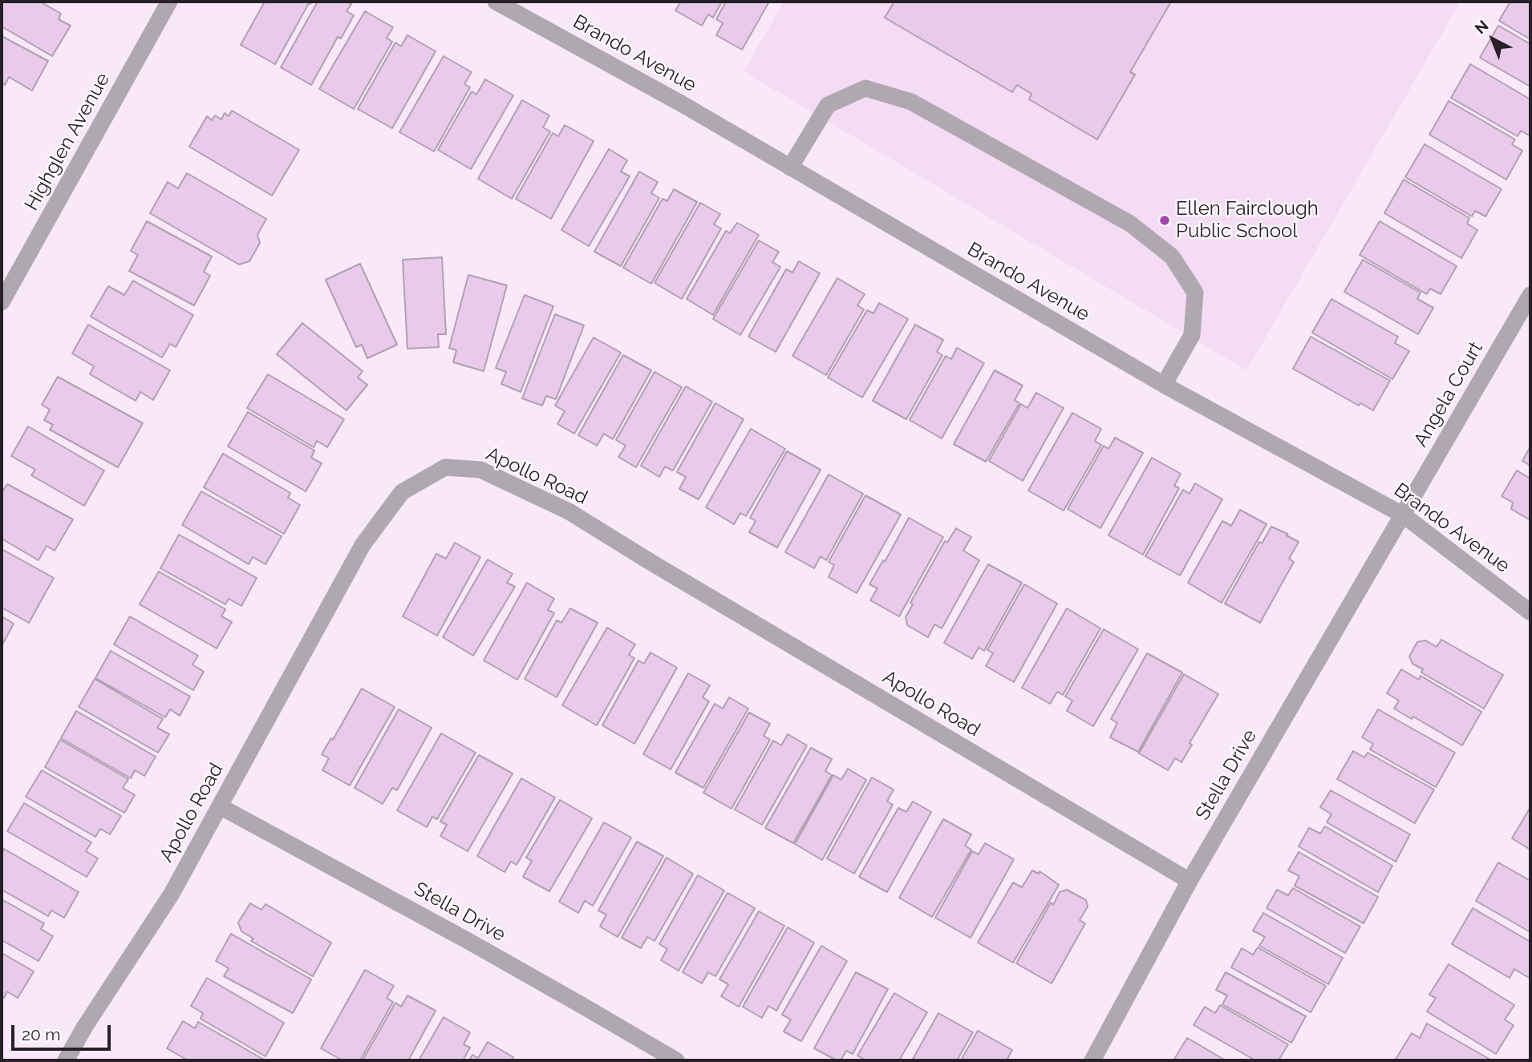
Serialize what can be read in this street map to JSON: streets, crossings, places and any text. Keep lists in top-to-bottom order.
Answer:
{
  "streets": {
    "street": [
      "Brando Avenue",
      "Highglen Avenue",
      "Angela Court",
      "Apollo Road",
      "Stella Drive"
    ]
  },
  "crossings": [
    ["Brando Avenue", "Angela Court"],
    ["Brando Avenue", "Stella Drive"],
    ["Angela Court", "Stella Drive"],
    ["Apollo Road", "Stella Drive"]
  ],
  "places": ["Ellen Fairclough Public School"],
  "scale_bar": "20 m",
  "north": "top left"
}
